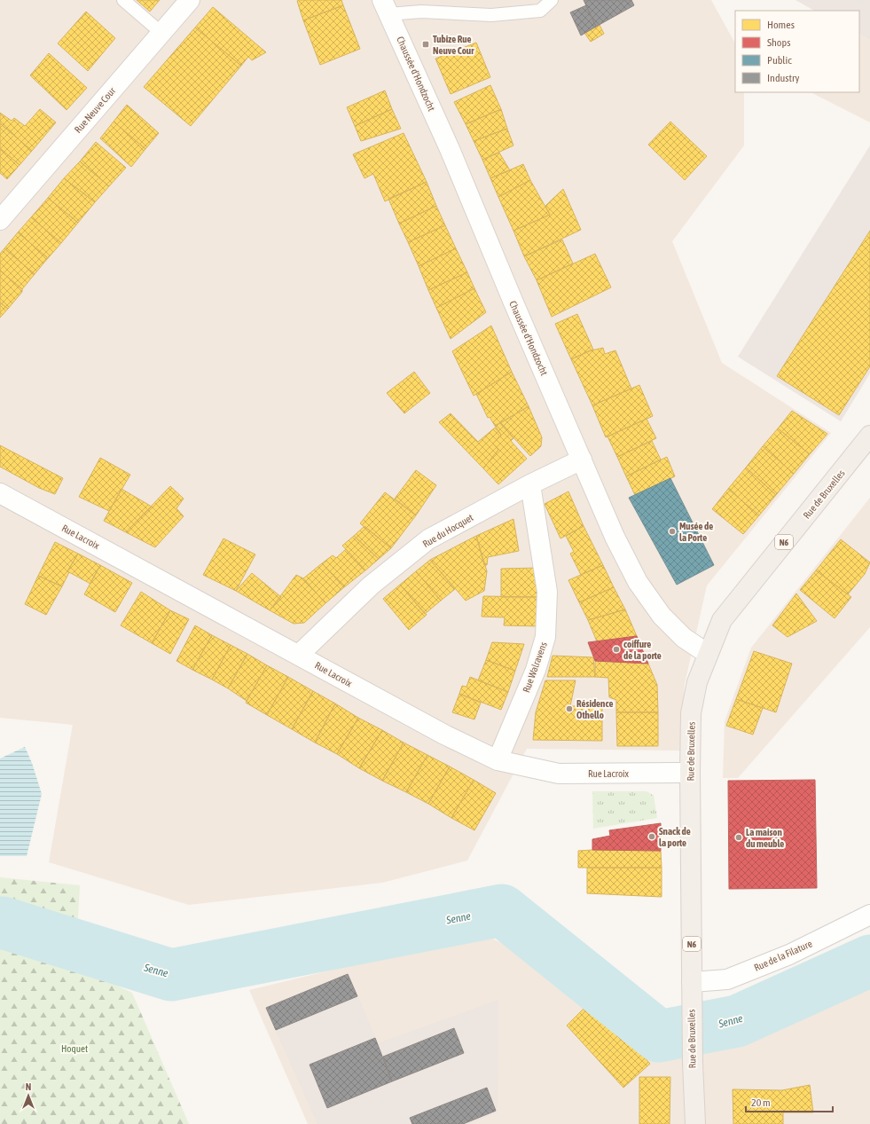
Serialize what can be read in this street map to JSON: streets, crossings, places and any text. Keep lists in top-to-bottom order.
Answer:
{
  "streets": {
    "main road": ["Rue de Bruxelles", "N6"],
    "street": [
      "Chaussée d'Hondzocht",
      "Rue Neuve Cour",
      "Rue du Hocquet",
      "Rue Lacroix",
      "Rue Walravens",
      "Rue de la Filature"
    ]
  },
  "crossings": [
    ["Chaussée d'Hondzocht", "Rue de Bruxelles"],
    ["Chaussée d'Hondzocht", "Rue du Hocquet"],
    ["Rue de Bruxelles", "Rue Lacroix"],
    ["Rue de Bruxelles", "Rue de la Filature"],
    ["Rue du Hocquet", "Rue Lacroix"],
    ["Rue du Hocquet", "Rue Walravens"],
    ["Rue Lacroix", "Rue Walravens"]
  ],
  "water": ["Senne"],
  "parks": ["Hoquet"],
  "places": {
    "transit": ["Tubize Rue Neuve Cour"],
    "other": [
      "Musée de la Porte",
      "coiffure de la porte",
      "Résidence Othello",
      "Snack de la porte",
      "La maison du meuble"
    ]
  },
  "legend": [
    "Homes",
    "Shops",
    "Public",
    "Industry"
  ],
  "scale_bar": "20 m",
  "north": "top"
}
